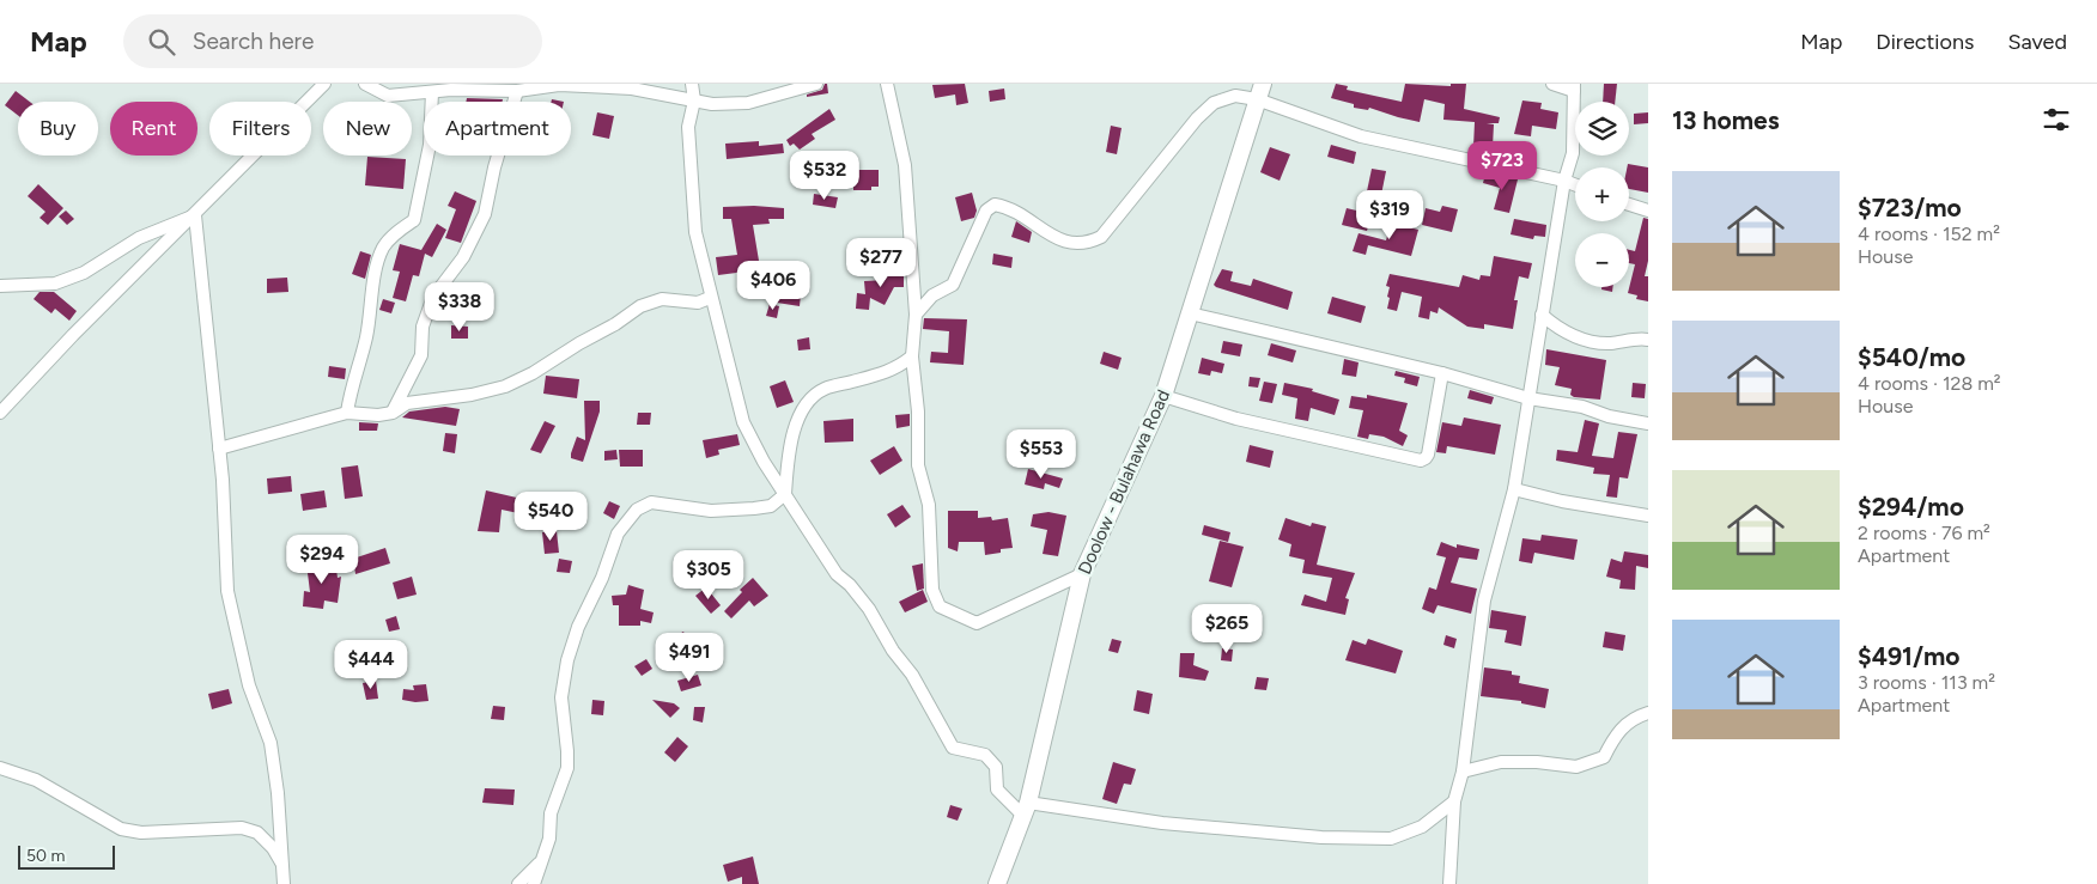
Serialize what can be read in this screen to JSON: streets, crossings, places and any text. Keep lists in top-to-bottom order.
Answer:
{
  "streets": {
    "main road": ["Doolow - Bulahawa Road"]
  },
  "scale_bar": "50 m",
  "page": {
    "header": "Map",
    "search": "Search here",
    "nav": ["Map", "Directions", "Saved"],
    "heading": "13 homes",
    "map_buttons": ["+", "−"],
    "chip": [
      "Buy",
      "Rent",
      "Filters",
      "New",
      "Apartment"
    ],
    "price": [
      "$723",
      "$532",
      "$319",
      "$277",
      "$406",
      "$338",
      "$553",
      "$540",
      "$294",
      "$305",
      "$265",
      "$491",
      "$444"
    ],
    "list": [
      {
        "name": "$723/mo",
        "note": "4 rooms · 152 m² · House"
      },
      {
        "name": "$540/mo",
        "note": "4 rooms · 128 m² · House"
      },
      {
        "name": "$294/mo",
        "note": "2 rooms · 76 m² · Apartment"
      },
      {
        "name": "$491/mo",
        "note": "3 rooms · 113 m² · Apartment"
      }
    ],
    "scale": "50 m"
  }
}
